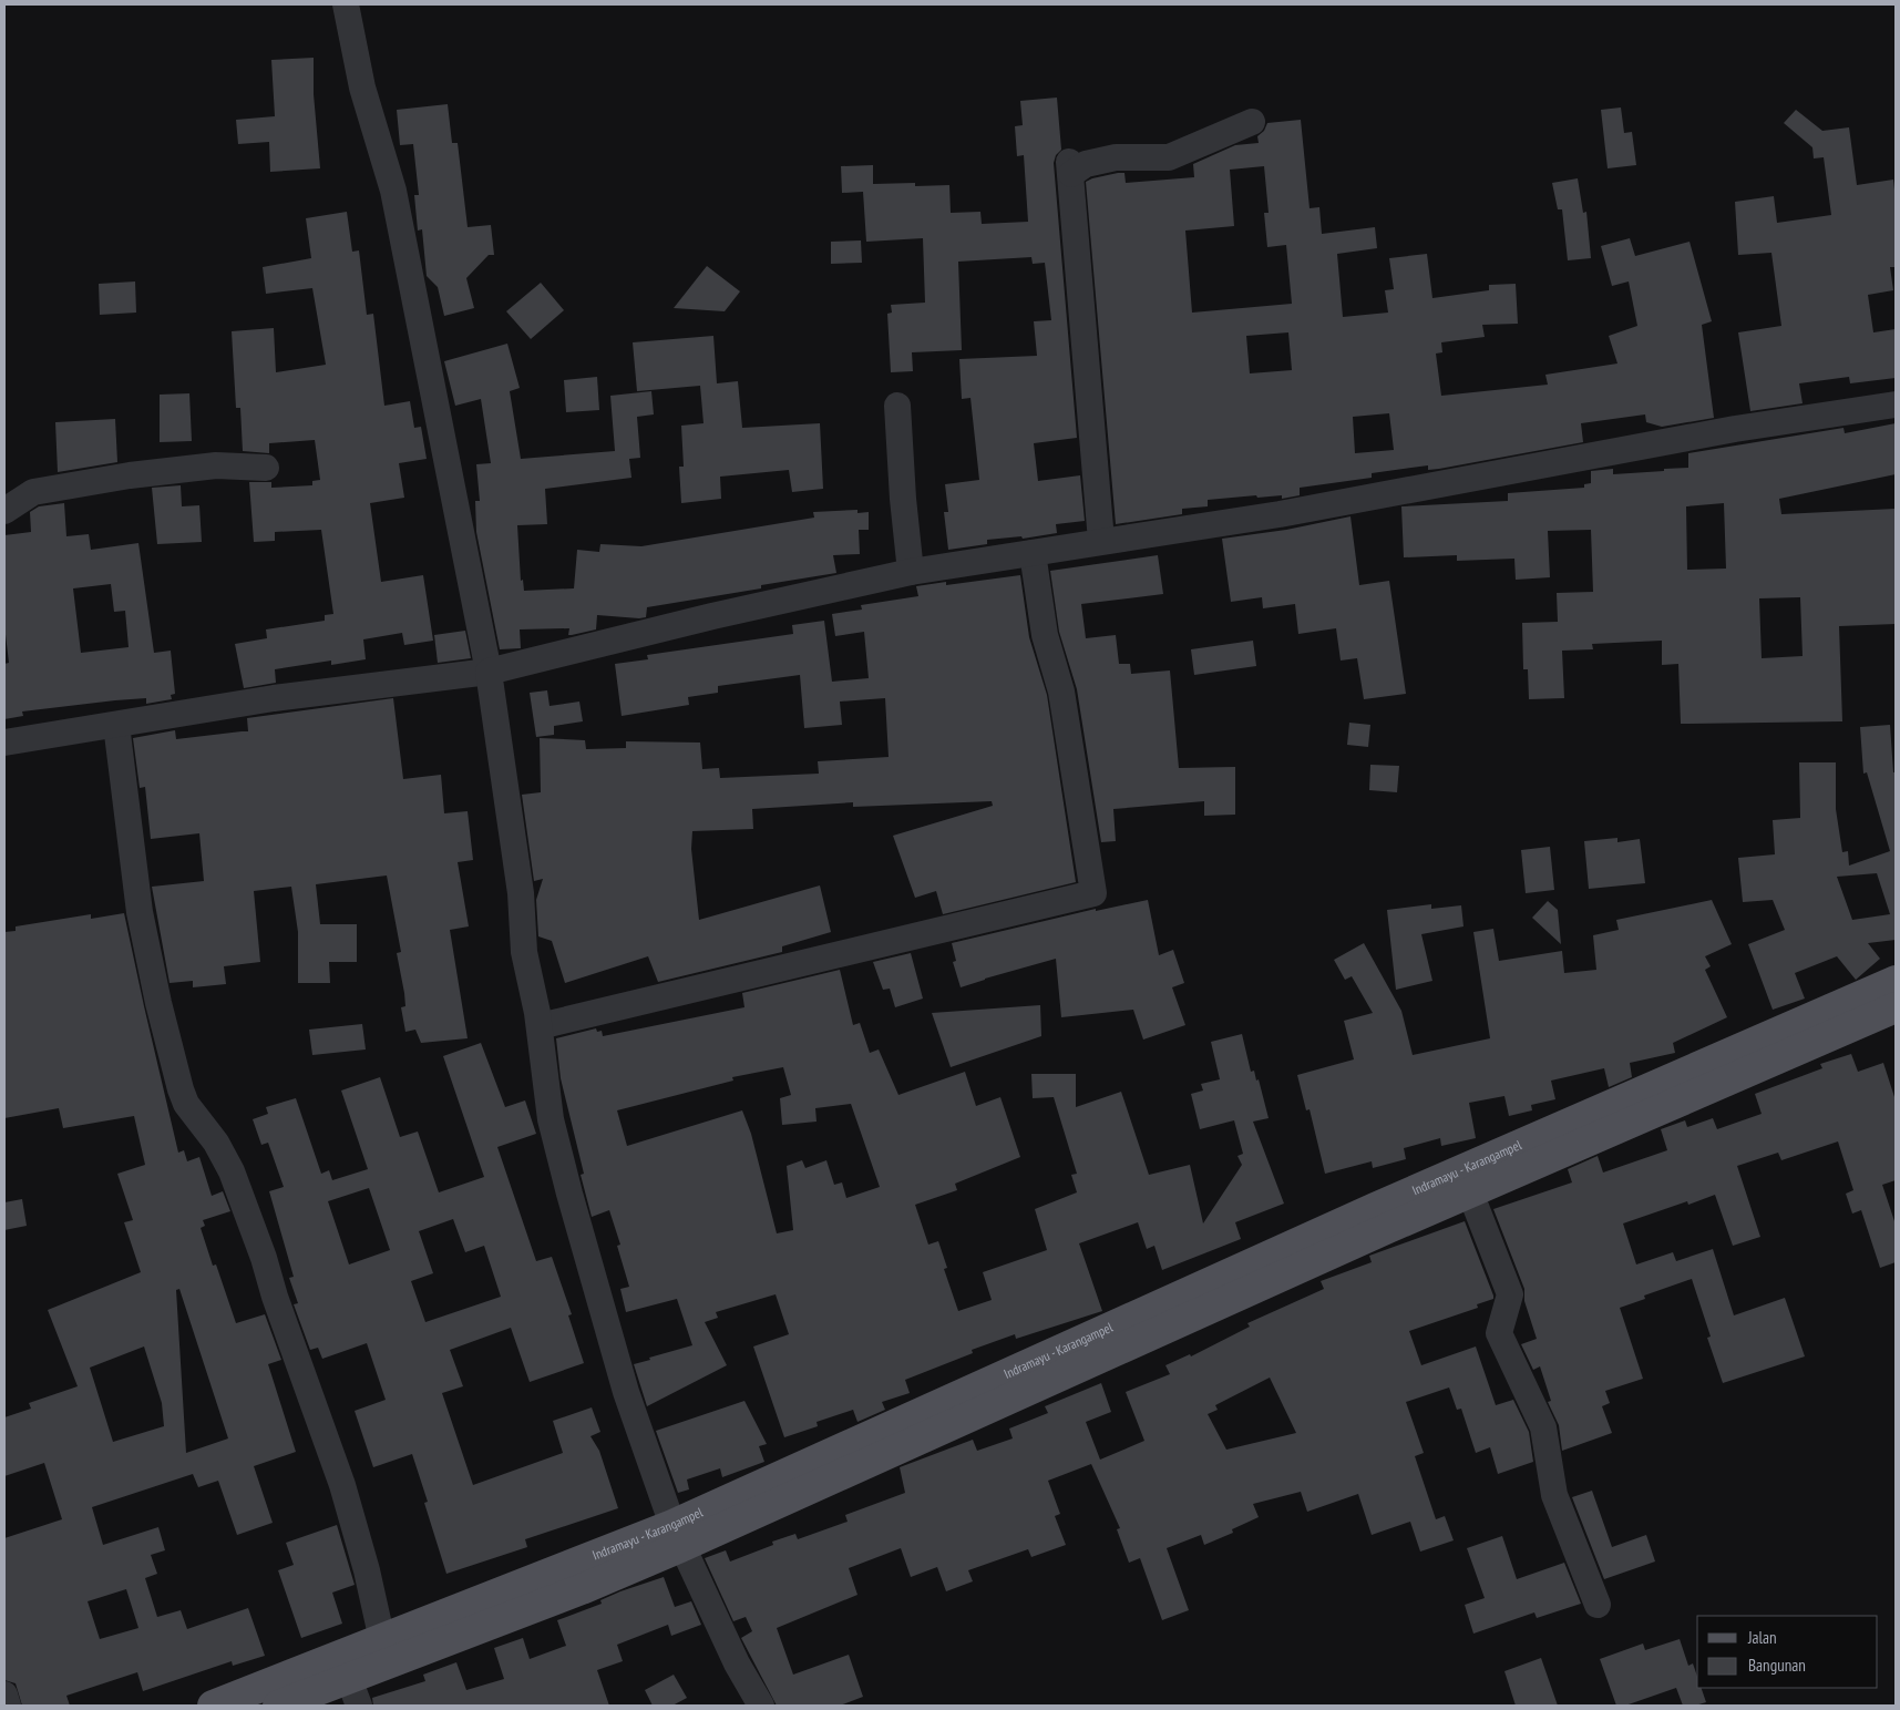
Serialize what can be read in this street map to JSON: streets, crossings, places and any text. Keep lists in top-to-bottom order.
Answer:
{
  "streets": {
    "main road": ["Indramayu - Karangampel"]
  },
  "legend": ["Jalan", "Bangunan"]
}
